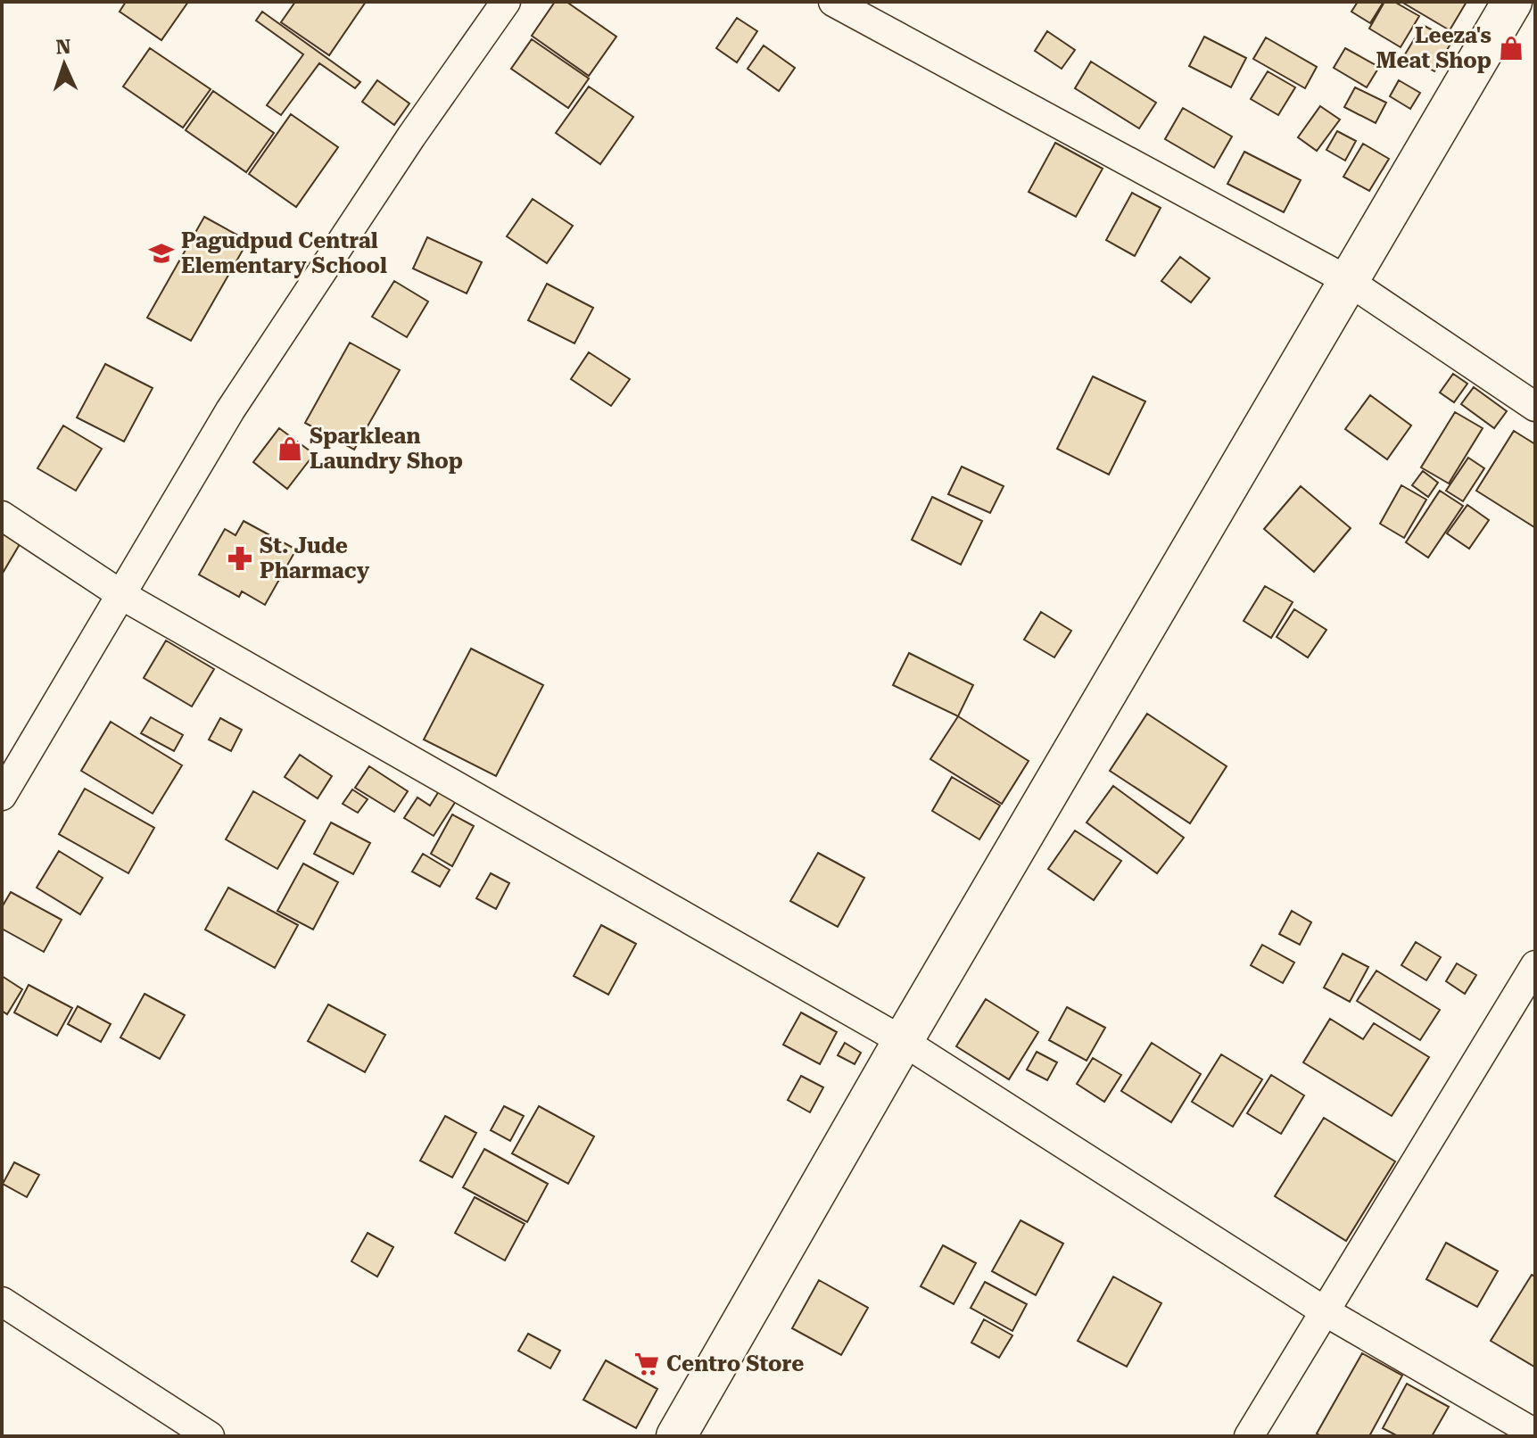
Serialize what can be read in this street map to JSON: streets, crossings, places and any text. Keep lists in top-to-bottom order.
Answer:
{
  "places": {
    "shop": ["Leeza's Meat Shop", "Sparklean Laundry Shop"],
    "school or university": ["Pagudpud Central Elementary School"],
    "pharmacy": ["St. Jude Pharmacy"],
    "supermarket": ["Centro Store"]
  },
  "north": "top"
}
